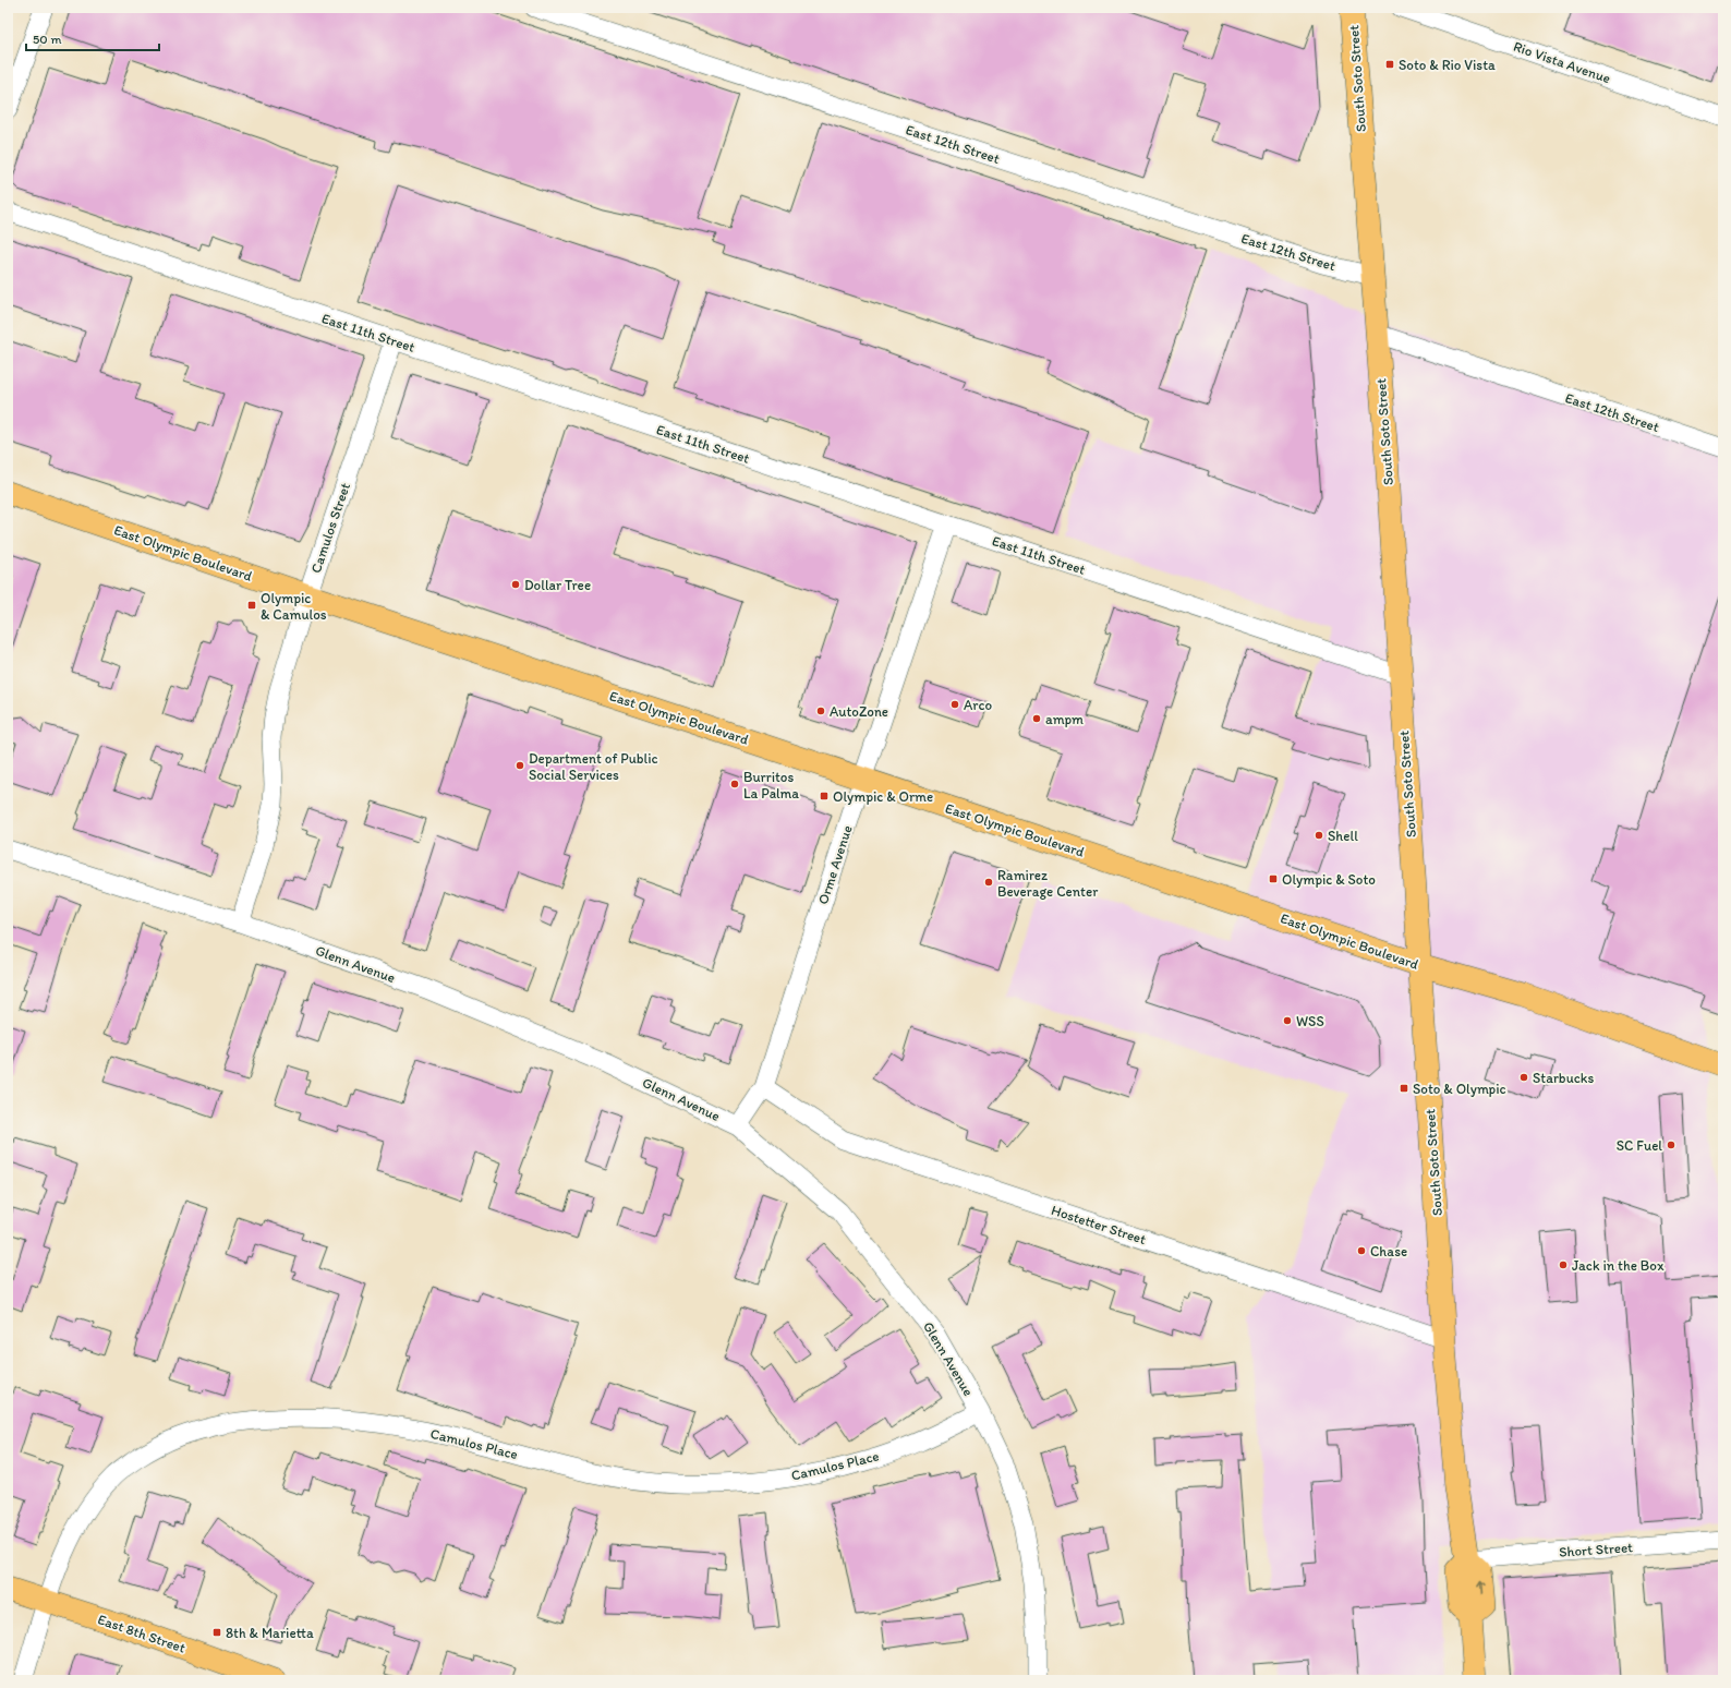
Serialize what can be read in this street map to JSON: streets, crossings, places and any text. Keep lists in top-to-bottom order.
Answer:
{
  "streets": {
    "main road": ["South Soto Street", "East Olympic Boulevard", "East 8th Street"],
    "street": [
      "Rio Vista Avenue",
      "East 12th Street",
      "East 11th Street",
      "Camulos Street",
      "Orme Avenue",
      "Glenn Avenue",
      "Hostetter Street",
      "Camulos Place",
      "Short Street"
    ]
  },
  "crossings": [
    ["South Soto Street", "East 12th Street"],
    ["South Soto Street", "East 11th Street"],
    ["South Soto Street", "East Olympic Boulevard"],
    ["South Soto Street", "Hostetter Street"],
    ["South Soto Street", "Short Street"],
    ["East 11th Street", "Camulos Street"],
    ["East 11th Street", "Orme Avenue"],
    ["Camulos Street", "East Olympic Boulevard"],
    ["Camulos Street", "Glenn Avenue"],
    ["East Olympic Boulevard", "Orme Avenue"],
    ["Orme Avenue", "Glenn Avenue"],
    ["Orme Avenue", "Hostetter Street"],
    ["Glenn Avenue", "Camulos Place"],
    ["Camulos Place", "East 8th Street"]
  ],
  "places": {
    "transit": [
      "Soto & Rio Vista",
      "Olympic & Camulos",
      "Olympic & Orme",
      "Olympic & Soto",
      "Soto & Olympic",
      "8th & Marietta"
    ],
    "other": [
      "Dollar Tree",
      "Arco",
      "AutoZone",
      "ampm",
      "Department of Public Social Services",
      "Burritos La Palma",
      "Shell",
      "Ramirez Beverage Center",
      "WSS",
      "Starbucks",
      "SC Fuel",
      "Chase",
      "Jack in the Box"
    ]
  },
  "scale_bar": "50 m"
}
